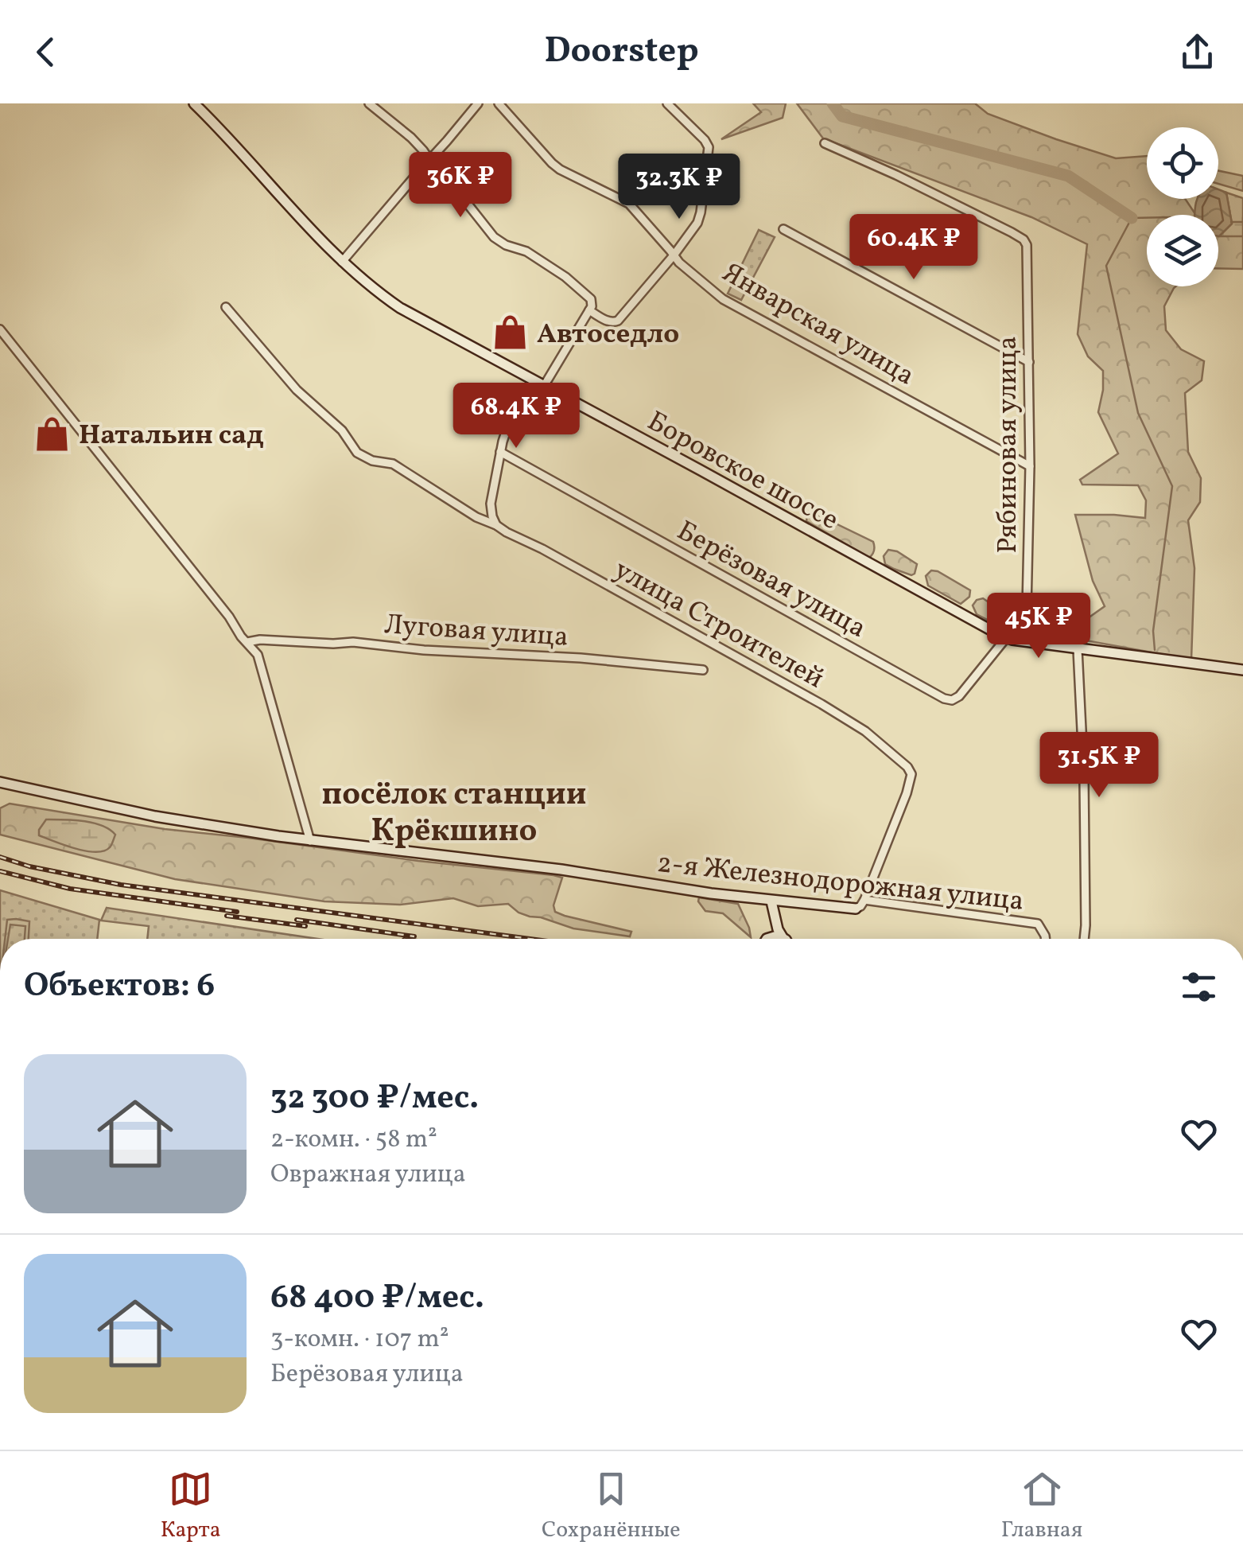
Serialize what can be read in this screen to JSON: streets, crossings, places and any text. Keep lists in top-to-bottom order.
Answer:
{
  "streets": {
    "main road": ["Боровское шоссе", "2-я Железнодорожная улица"],
    "street": [
      "Январская улица",
      "Рябиновая улица",
      "Берёзовая улица",
      "улица Строителей",
      "Луговая улица"
    ]
  },
  "crossings": [
    ["Январская улица", "Рябиновая улица"],
    ["Рябиновая улица", "Боровское шоссе"],
    ["Рябиновая улица", "Берёзовая улица"],
    ["Боровское шоссе", "Берёзовая улица"],
    ["улица Строителей", "2-я Железнодорожная улица"]
  ],
  "districts": ["посёлок станции Крёкшино"],
  "places": {
    "shop": ["Автоседло", "Натальин сад"]
  },
  "page": {
    "header": "Doorstep",
    "price": [
      "36K ₽",
      "32.3K ₽",
      "60.4K ₽",
      "68.4K ₽",
      "45K ₽",
      "31.5K ₽"
    ],
    "heading": "Объектов: 6",
    "list": [
      {
        "name": "32 300 ₽/мес.",
        "note": "2-комн. · 58 m² · Овражная улица"
      },
      {
        "name": "68 400 ₽/мес.",
        "note": "3-комн. · 107 m² · Берёзовая улица"
      }
    ],
    "tabs": ["Карта", "Сохранённые", "Главная"]
  }
}
